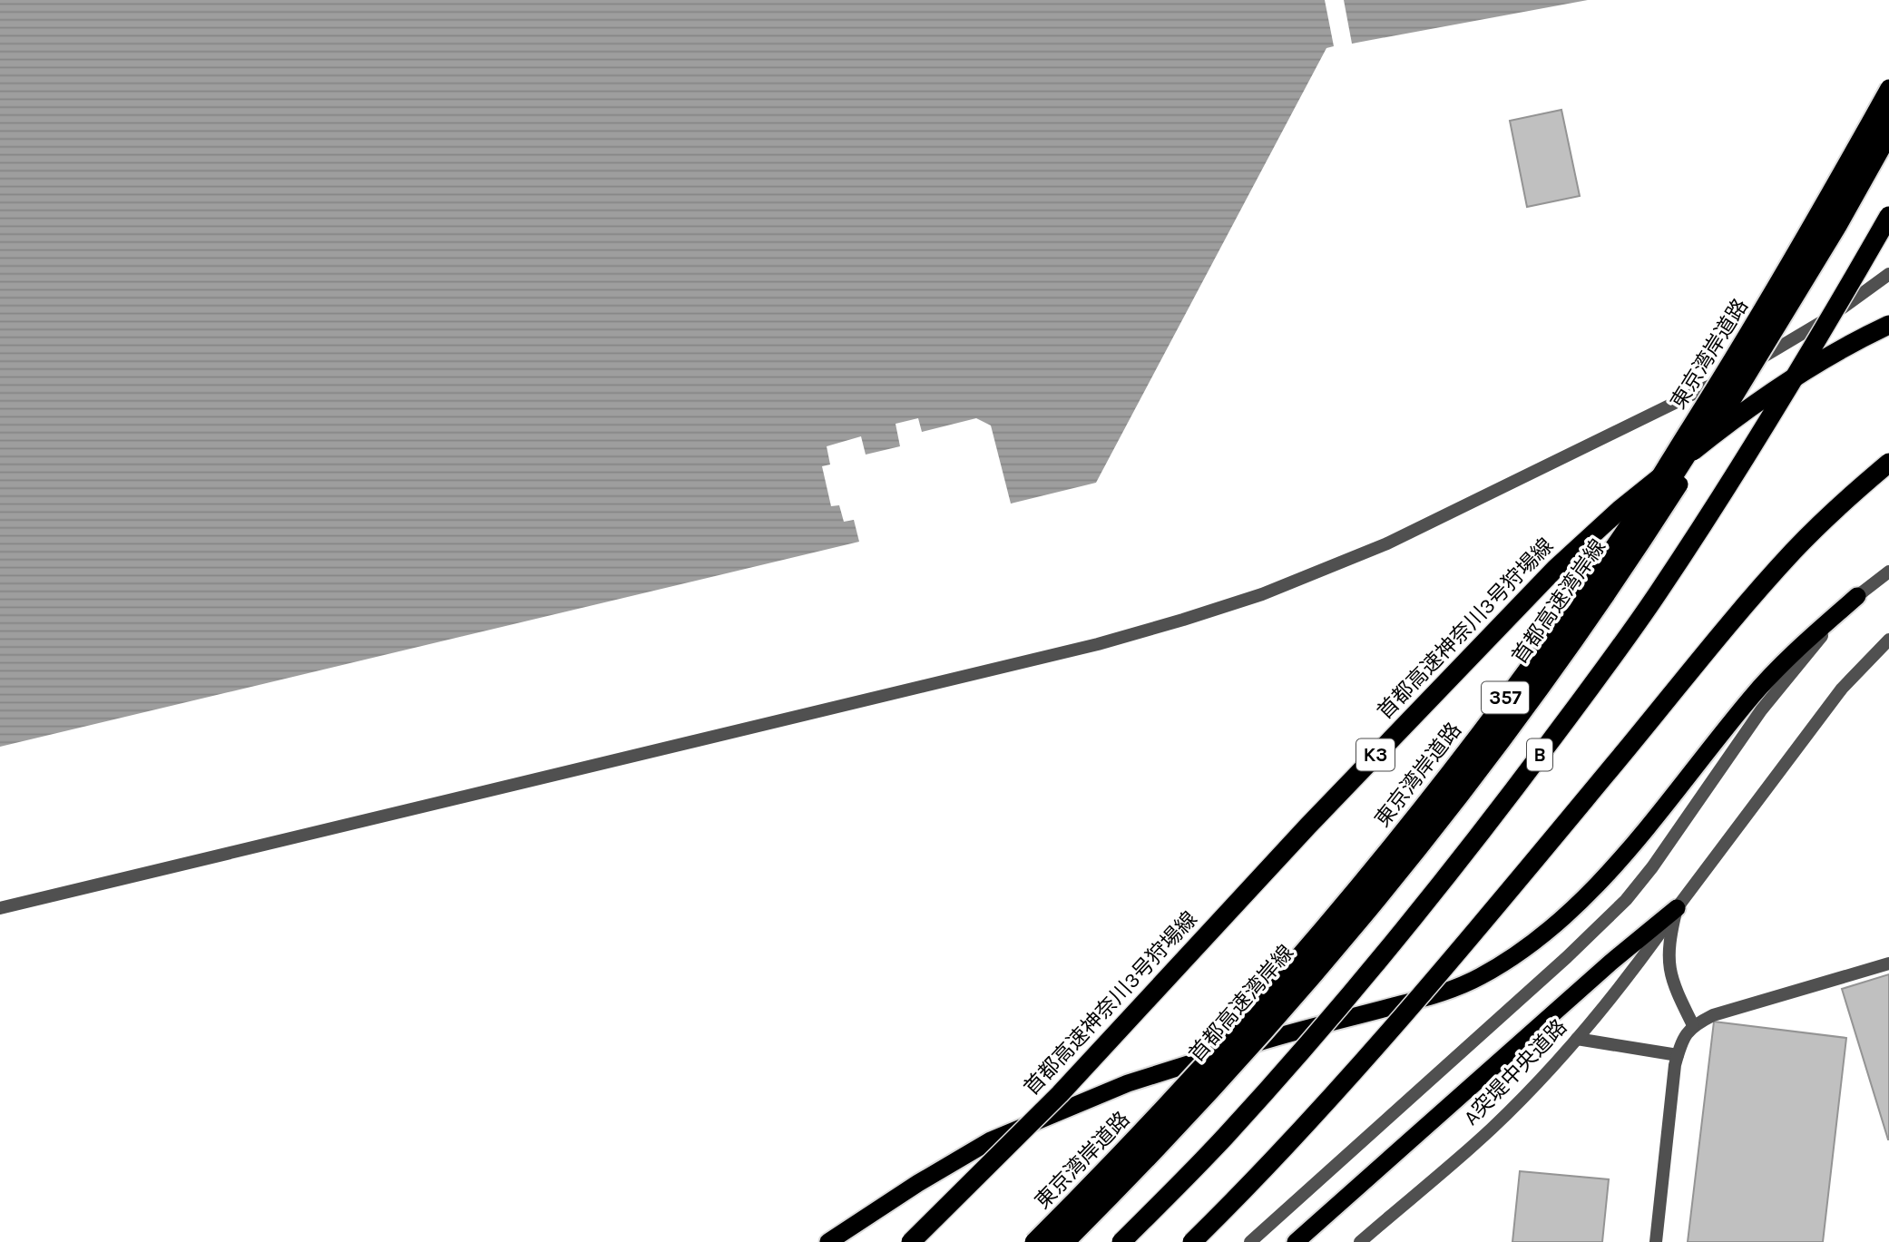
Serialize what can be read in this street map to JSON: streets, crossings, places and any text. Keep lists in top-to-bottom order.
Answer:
{
  "streets": {
    "highway": [
      "東京湾岸道路",
      "首都高速湾岸線",
      "首都高速神奈川3号狩場線",
      "357",
      "K3",
      "B"
    ],
    "street": ["A突堤中央道路"]
  }
}
